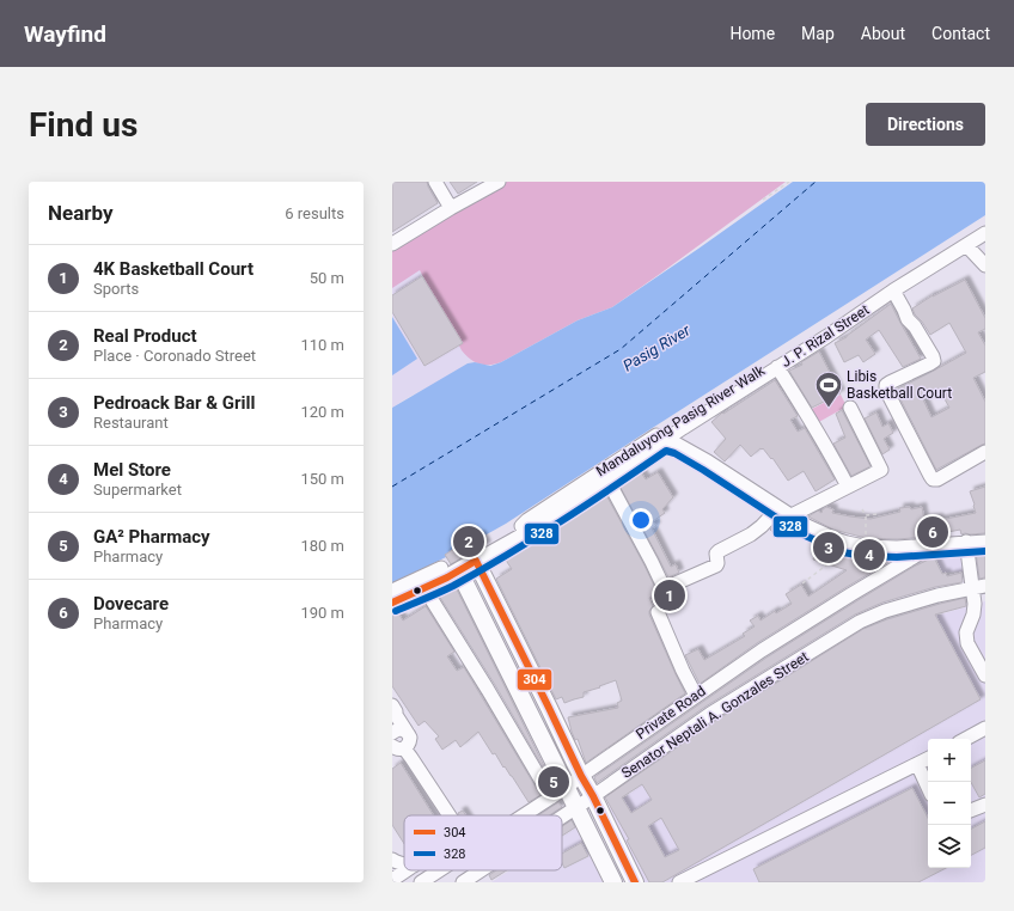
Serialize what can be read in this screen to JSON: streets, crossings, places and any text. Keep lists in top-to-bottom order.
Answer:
{
  "streets": {
    "street": [
      "J. P. Rizal Street",
      "Mandaluyong Pasig River Walk",
      "Private Road",
      "Senator Neptali A. Gonzales Street"
    ]
  },
  "water": ["Pasig River"],
  "places": {
    "sports": ["Libis Basketball Court"]
  },
  "lines": ["transit line 328", "transit line 304"],
  "legend": ["304", "328"],
  "page": {
    "header": "Wayfind",
    "nav": [
      "Home",
      "Map",
      "About",
      "Contact"
    ],
    "buttons": "Directions",
    "title": "Find us",
    "heading": ["Nearby", "6 results"],
    "list": [
      {
        "mark": "1",
        "name": "4K Basketball Court",
        "note": "Sports",
        "value": "50 m"
      },
      {
        "mark": "2",
        "name": "Real Product",
        "note": "Place · Coronado Street",
        "value": "110 m"
      },
      {
        "mark": "3",
        "name": "Pedroack Bar & Grill",
        "note": "Restaurant",
        "value": "120 m"
      },
      {
        "mark": "4",
        "name": "Mel Store",
        "note": "Supermarket",
        "value": "150 m"
      },
      {
        "mark": "5",
        "name": "GA² Pharmacy",
        "note": "Pharmacy",
        "value": "180 m"
      },
      {
        "mark": "6",
        "name": "Dovecare",
        "note": "Pharmacy",
        "value": "190 m"
      }
    ],
    "pins": [
      "6",
      "2",
      "3",
      "4",
      "1",
      "5"
    ],
    "map_buttons": ["+", "−"]
  }
}
